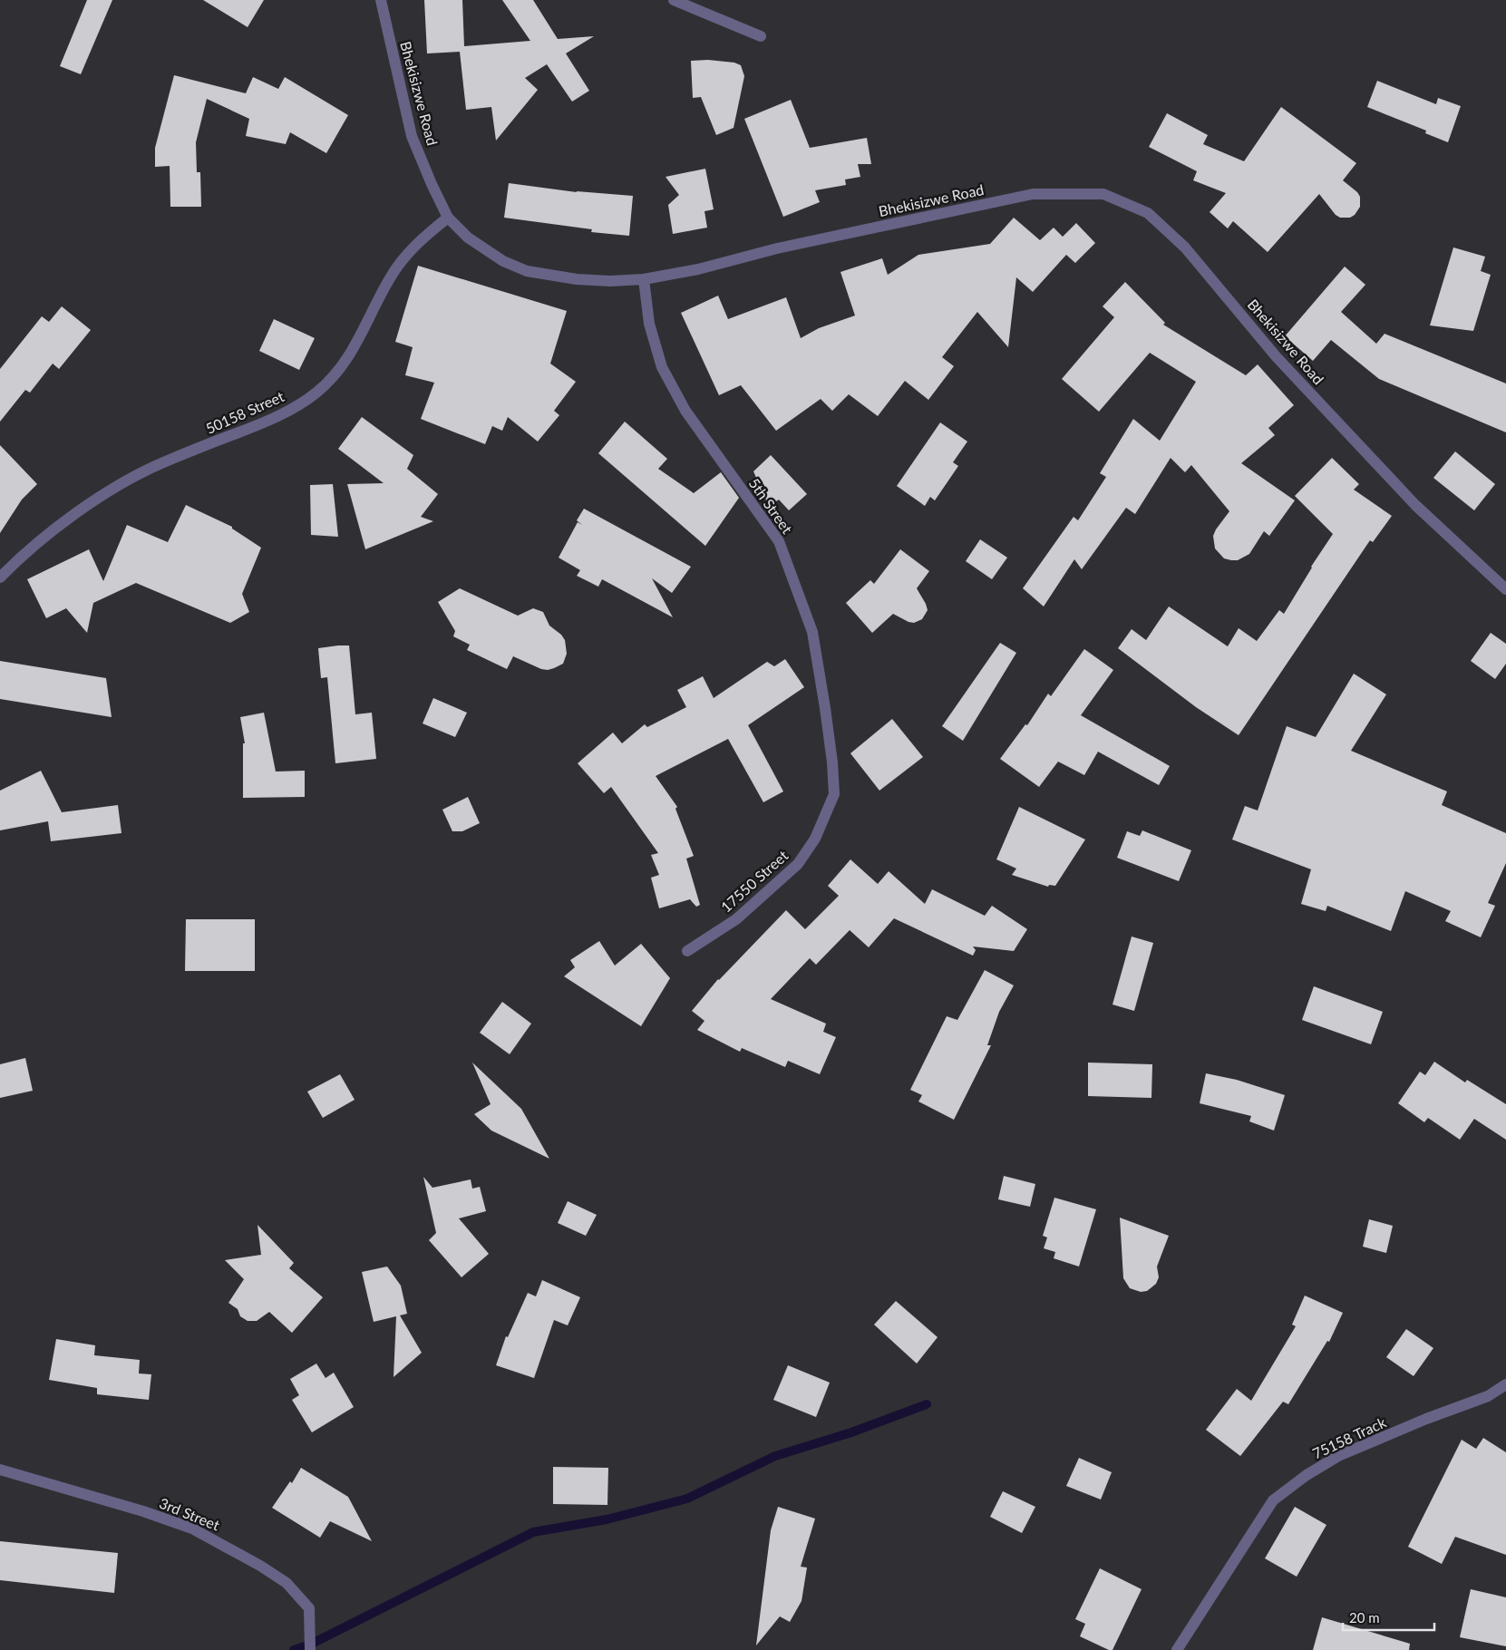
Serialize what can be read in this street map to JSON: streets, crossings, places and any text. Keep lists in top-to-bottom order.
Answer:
{
  "streets": {
    "street": [
      "Bhekisizwe Road",
      "50158 Street",
      "5th Street",
      "17550 Street",
      "75158 Track",
      "3rd Street"
    ]
  },
  "crossings": [
    ["Bhekisizwe Road", "50158 Street"],
    ["Bhekisizwe Road", "5th Street"],
    ["5th Street", "17550 Street"]
  ],
  "scale_bar": "20 m"
}
